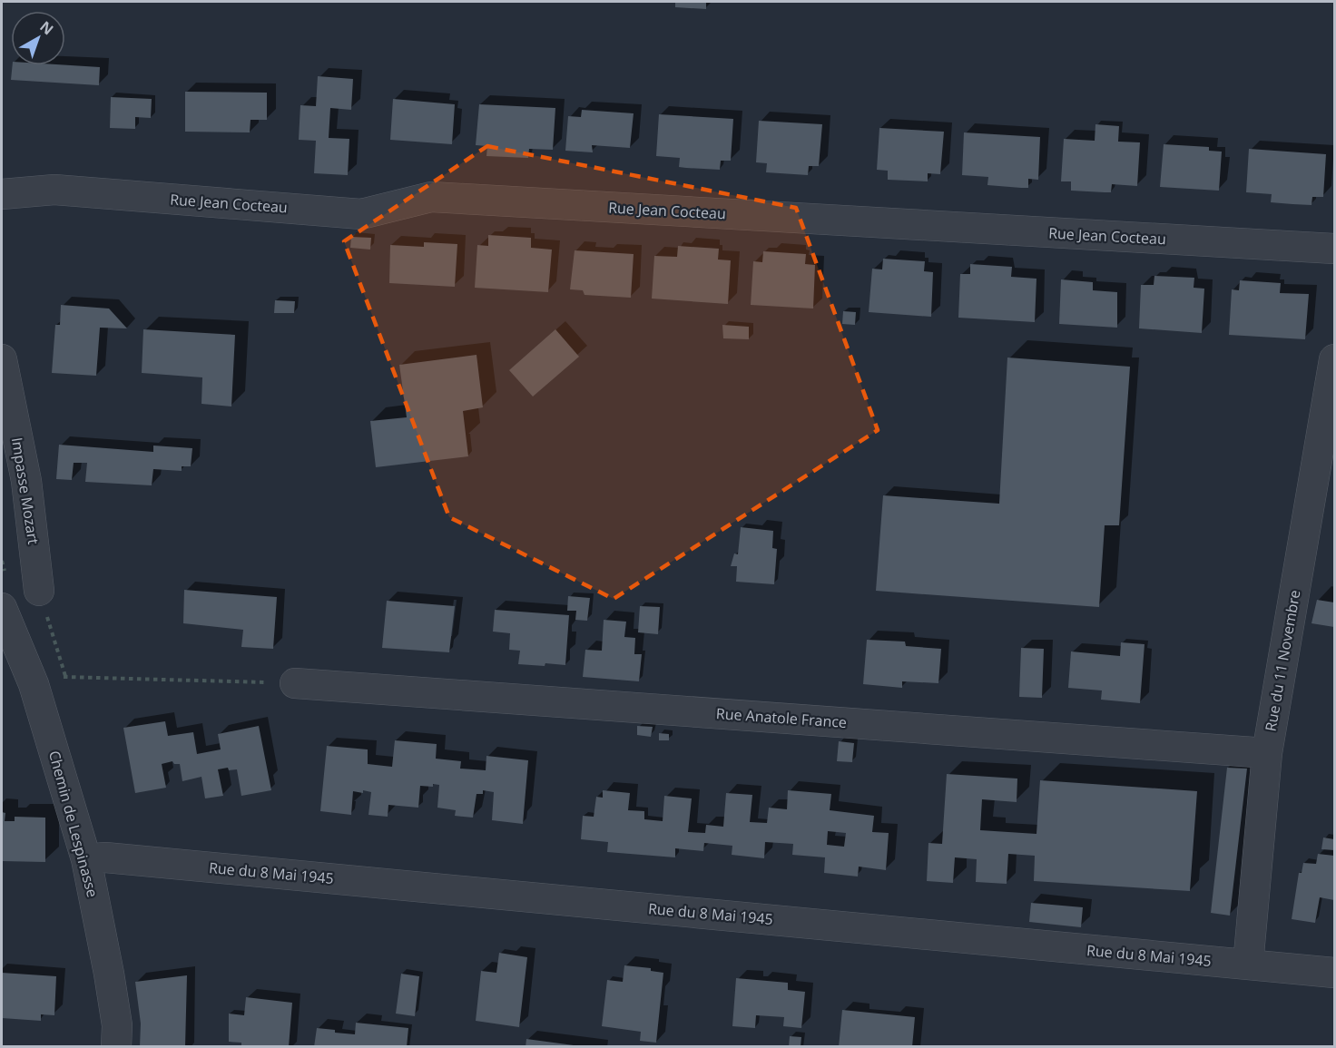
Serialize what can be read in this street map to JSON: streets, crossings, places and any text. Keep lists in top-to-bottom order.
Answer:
{
  "streets": {
    "street": [
      "Rue Jean Cocteau",
      "Impasse Mozart",
      "Rue du 11 Novembre",
      "Rue Anatole France",
      "Chemin de Lespinasse",
      "Rue du 8 Mai 1945"
    ]
  },
  "crossings": [
    ["Rue du 11 Novembre", "Rue Anatole France"],
    ["Rue du 11 Novembre", "Rue du 8 Mai 1945"],
    ["Chemin de Lespinasse", "Rue du 8 Mai 1945"]
  ],
  "north": "top right"
}
